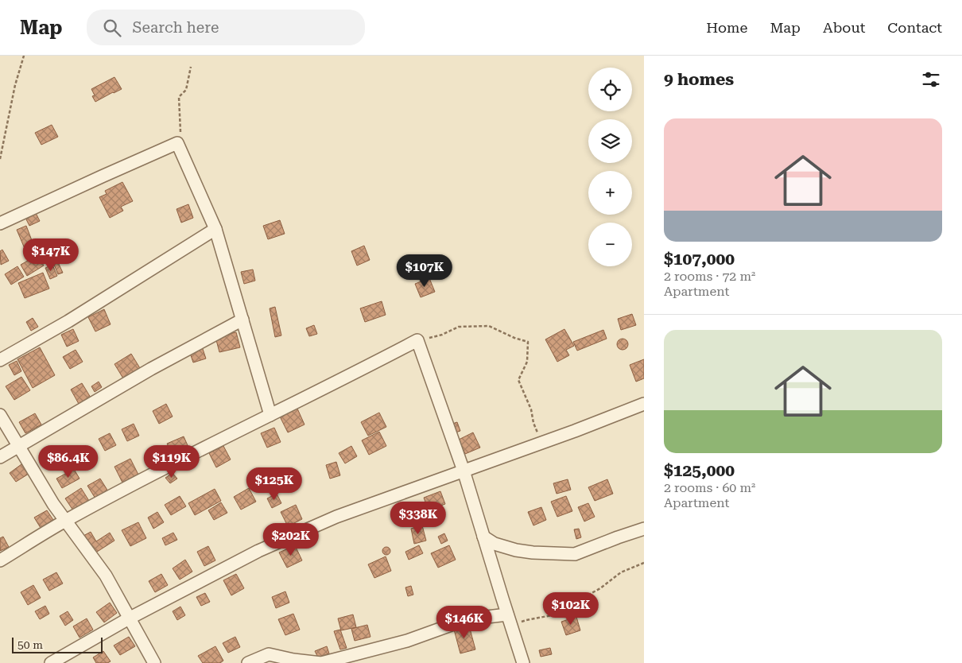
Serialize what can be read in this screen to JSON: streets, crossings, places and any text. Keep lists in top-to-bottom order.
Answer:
{
  "scale_bar": "50 m",
  "page": {
    "header": "Map",
    "search": "Search here",
    "nav": [
      "Home",
      "Map",
      "About",
      "Contact"
    ],
    "heading": "9 homes",
    "map_buttons": ["+", "−"],
    "list": [
      {
        "name": "$107,000",
        "note": "2 rooms · 72 m² · Apartment"
      },
      {
        "name": "$125,000",
        "note": "2 rooms · 60 m² · Apartment"
      }
    ],
    "price": [
      "$147K",
      "$107K",
      "$86.4K",
      "$119K",
      "$125K",
      "$338K",
      "$202K",
      "$102K",
      "$146K"
    ],
    "scale": "50 m"
  }
}
